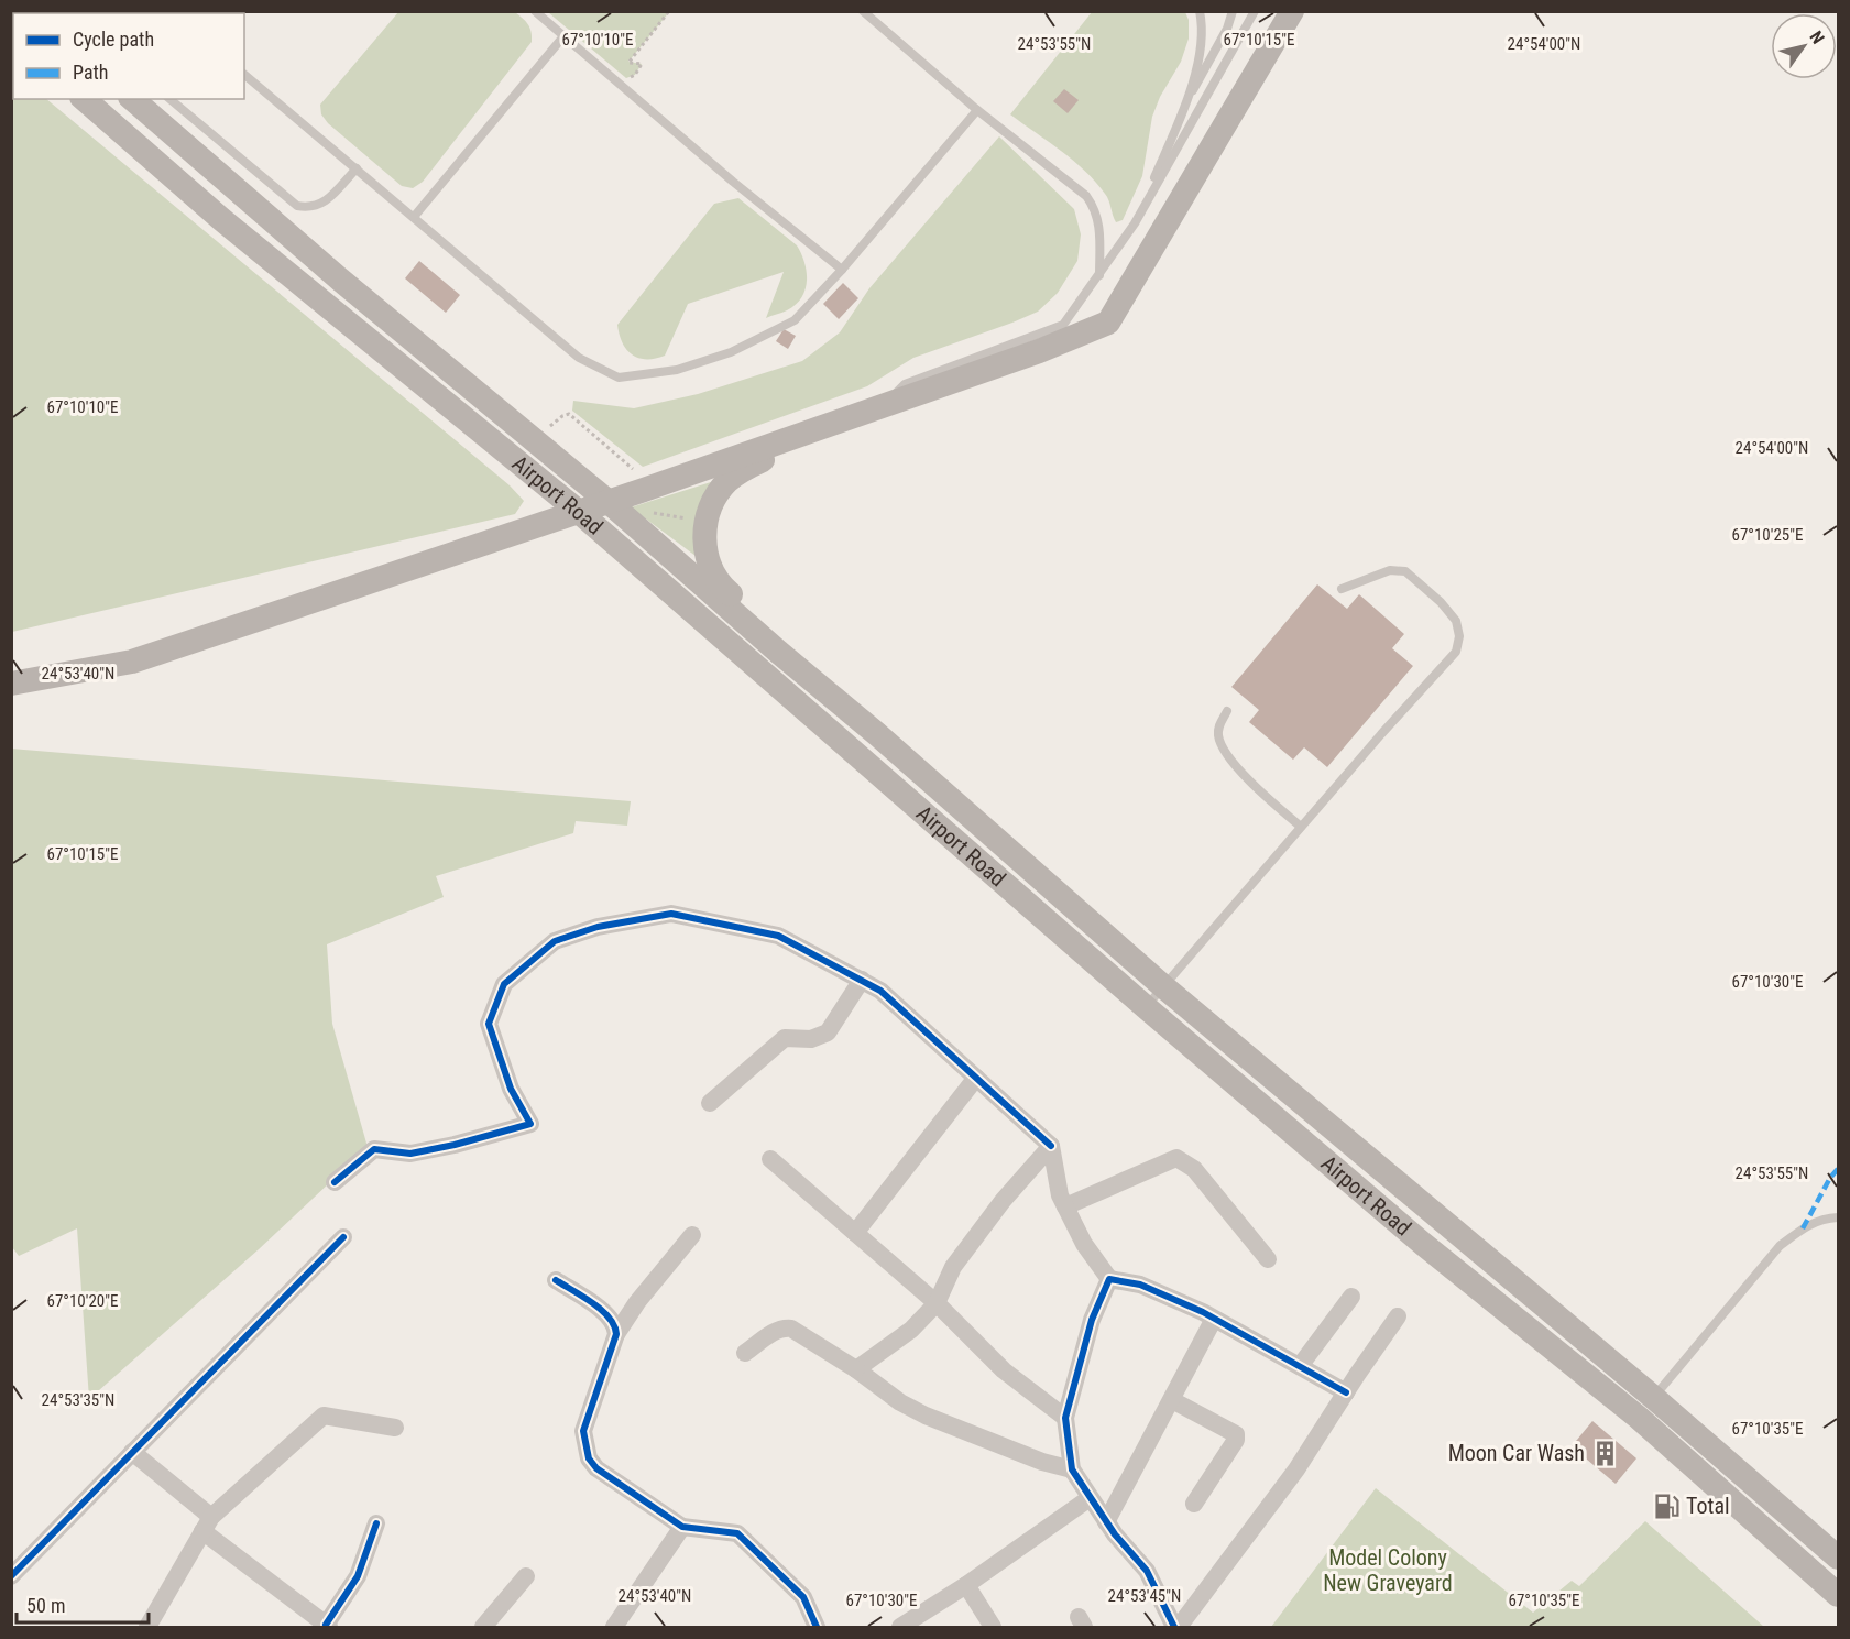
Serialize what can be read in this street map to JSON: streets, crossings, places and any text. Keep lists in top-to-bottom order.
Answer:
{
  "streets": {
    "main road": ["Airport Road"]
  },
  "parks": ["Model Colony New Graveyard"],
  "places": {
    "building": ["Moon Car Wash"],
    "fuel station": ["Total"]
  },
  "legend": ["Cycle path", "Path"],
  "scale_bar": "50 m",
  "north": "top right",
  "coordinates": [
    "67°10'10\"E",
    "67°10'15\"E",
    "24°53'55\"N",
    "24°54'00\"N",
    "67°10'25\"E",
    "24°53'40\"N",
    "67°10'30\"E",
    "67°10'20\"E",
    "24°53'35\"N",
    "67°10'35\"E",
    "24°53'45\"N"
  ]
}
